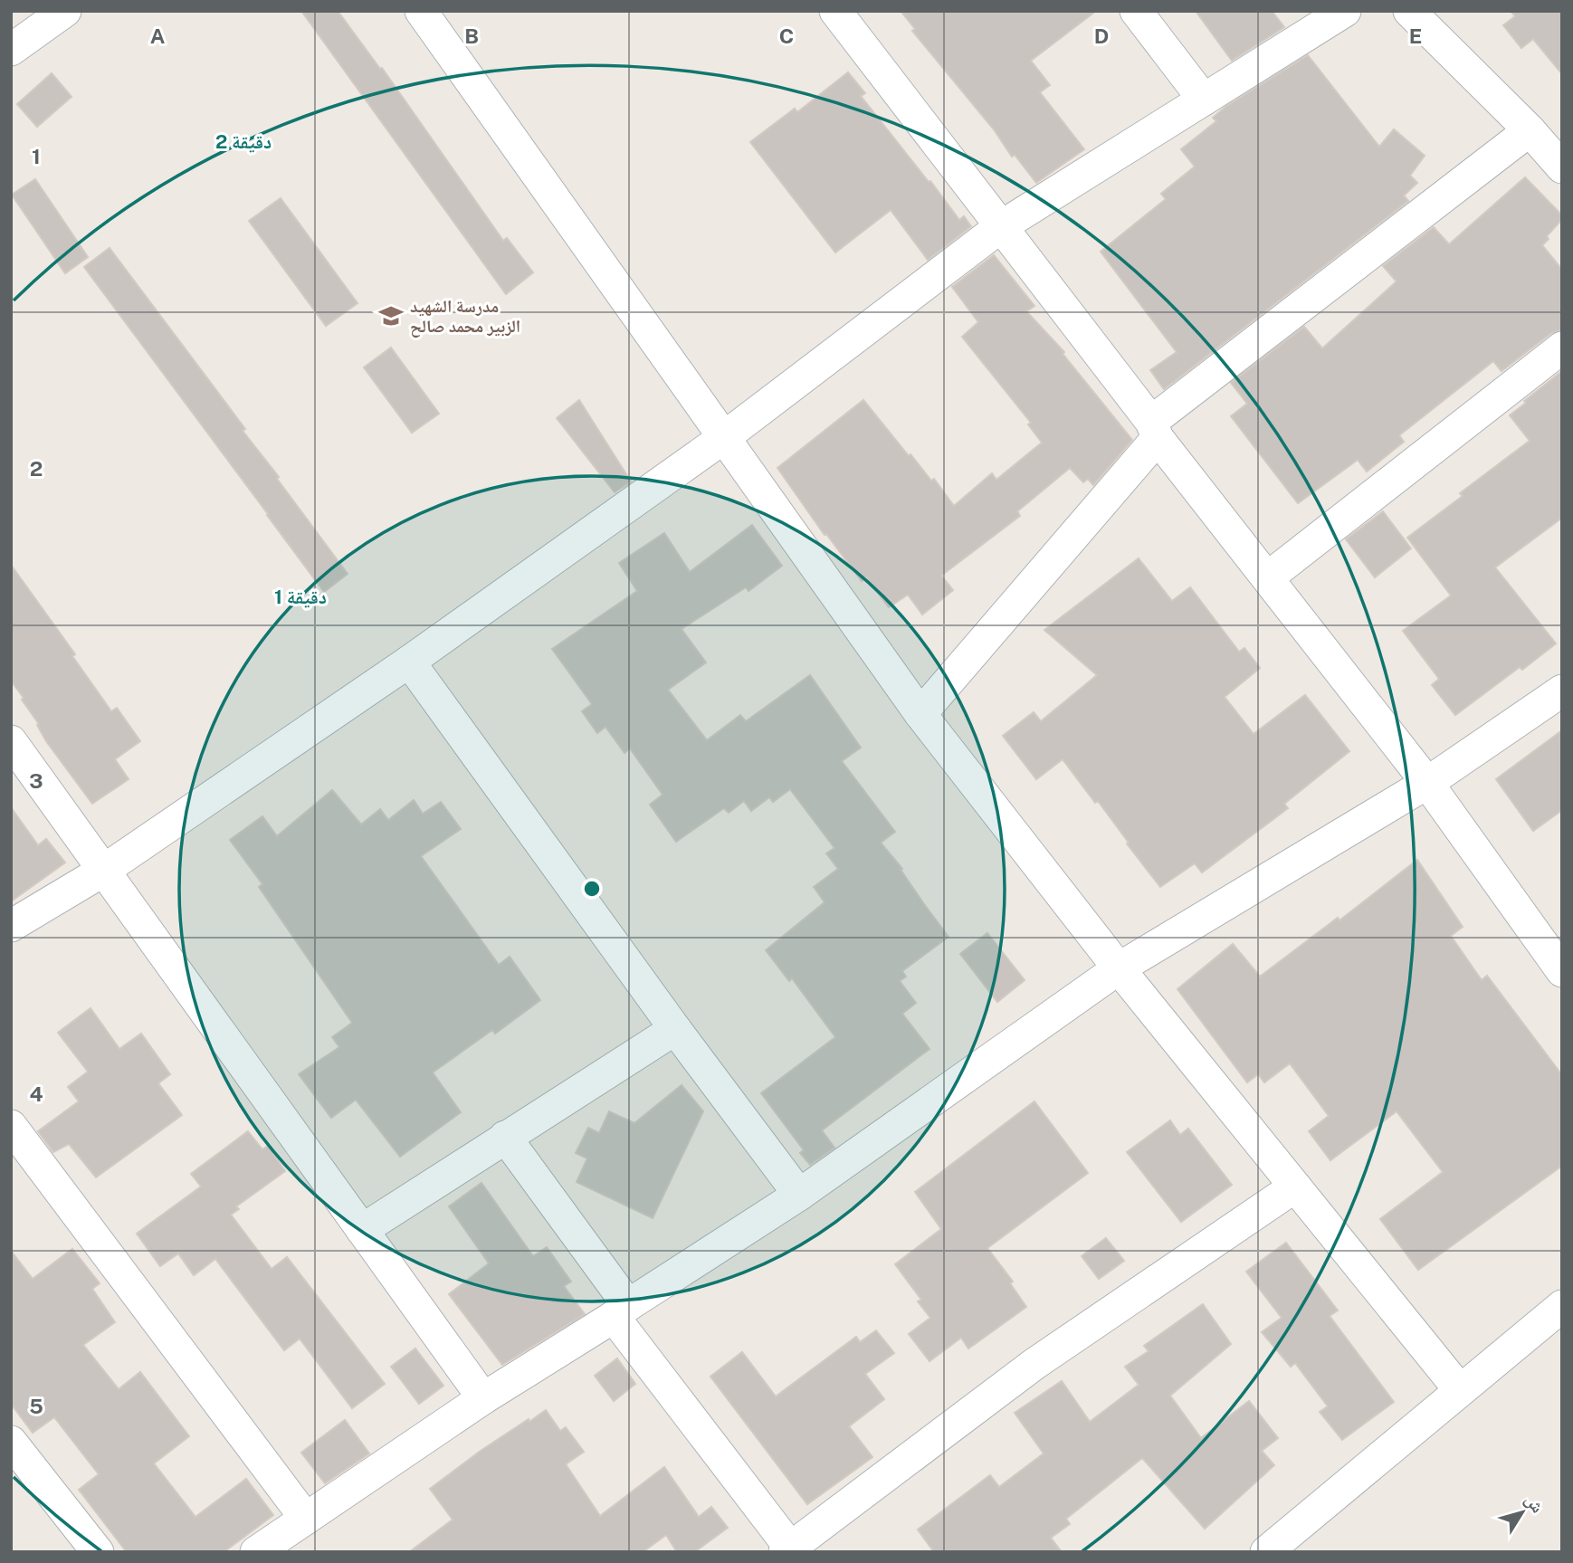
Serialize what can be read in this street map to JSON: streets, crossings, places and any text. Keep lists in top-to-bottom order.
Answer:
{
  "places": {
    "school or university": ["مدرسة الشهيد الزبير محمد صالح"]
  },
  "north": "top right",
  "grid": {
    "columns": [
      "A",
      "B",
      "C",
      "D",
      "E"
    ],
    "rows": [
      "1",
      "2",
      "3",
      "4",
      "5"
    ]
  },
  "rings": ["2 دقيقة", "1 دقيقة"]
}
